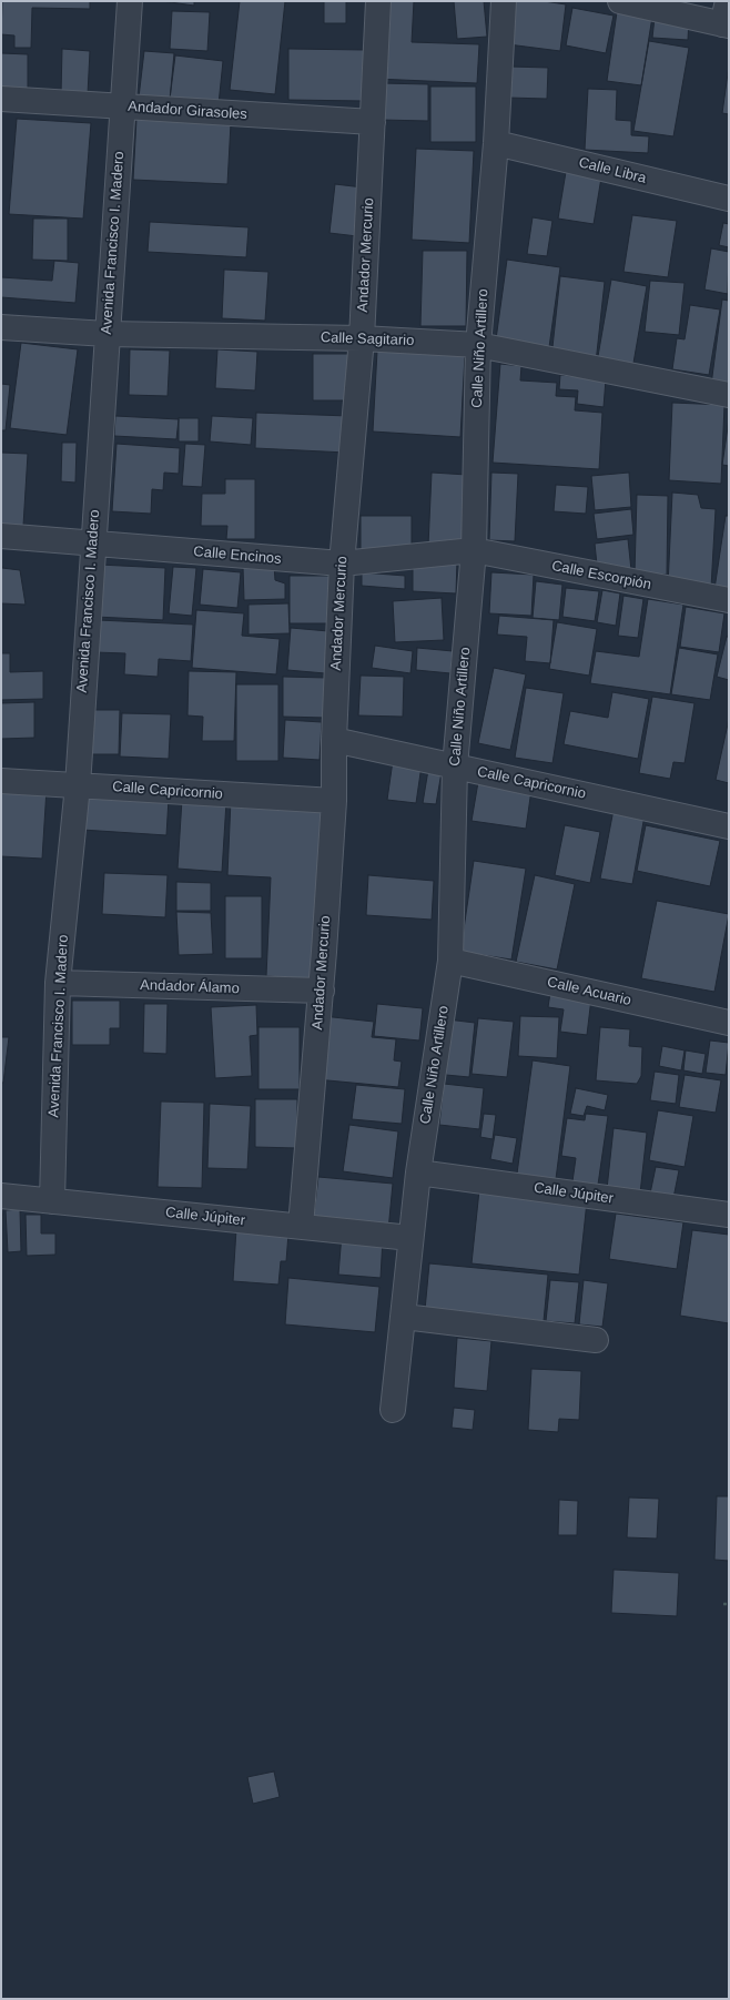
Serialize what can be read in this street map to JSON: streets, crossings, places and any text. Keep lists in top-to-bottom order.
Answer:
{
  "streets": {
    "street": [
      "Andador Girasoles",
      "Calle Libra",
      "Avenida Francisco I. Madero",
      "Andador Mercurio",
      "Calle Sagitario",
      "Calle Niño Artillero",
      "Calle Encinos",
      "Calle Escorpión",
      "Calle Capricornio",
      "Andador Álamo",
      "Calle Acuario",
      "Calle Júpiter"
    ]
  },
  "crossings": [
    ["Andador Girasoles", "Avenida Francisco I. Madero"],
    ["Andador Girasoles", "Andador Mercurio"],
    ["Calle Libra", "Calle Niño Artillero"],
    ["Avenida Francisco I. Madero", "Calle Sagitario"],
    ["Avenida Francisco I. Madero", "Calle Encinos"],
    ["Avenida Francisco I. Madero", "Calle Capricornio"],
    ["Avenida Francisco I. Madero", "Andador Álamo"],
    ["Avenida Francisco I. Madero", "Calle Júpiter"],
    ["Andador Mercurio", "Calle Sagitario"],
    ["Andador Mercurio", "Calle Encinos"],
    ["Andador Mercurio", "Calle Capricornio"],
    ["Andador Mercurio", "Andador Álamo"],
    ["Andador Mercurio", "Calle Júpiter"],
    ["Calle Sagitario", "Calle Niño Artillero"],
    ["Calle Niño Artillero", "Calle Encinos"],
    ["Calle Niño Artillero", "Calle Escorpión"],
    ["Calle Niño Artillero", "Calle Capricornio"],
    ["Calle Niño Artillero", "Calle Acuario"],
    ["Calle Niño Artillero", "Calle Júpiter"],
    ["Calle Encinos", "Calle Escorpión"]
  ]
}
